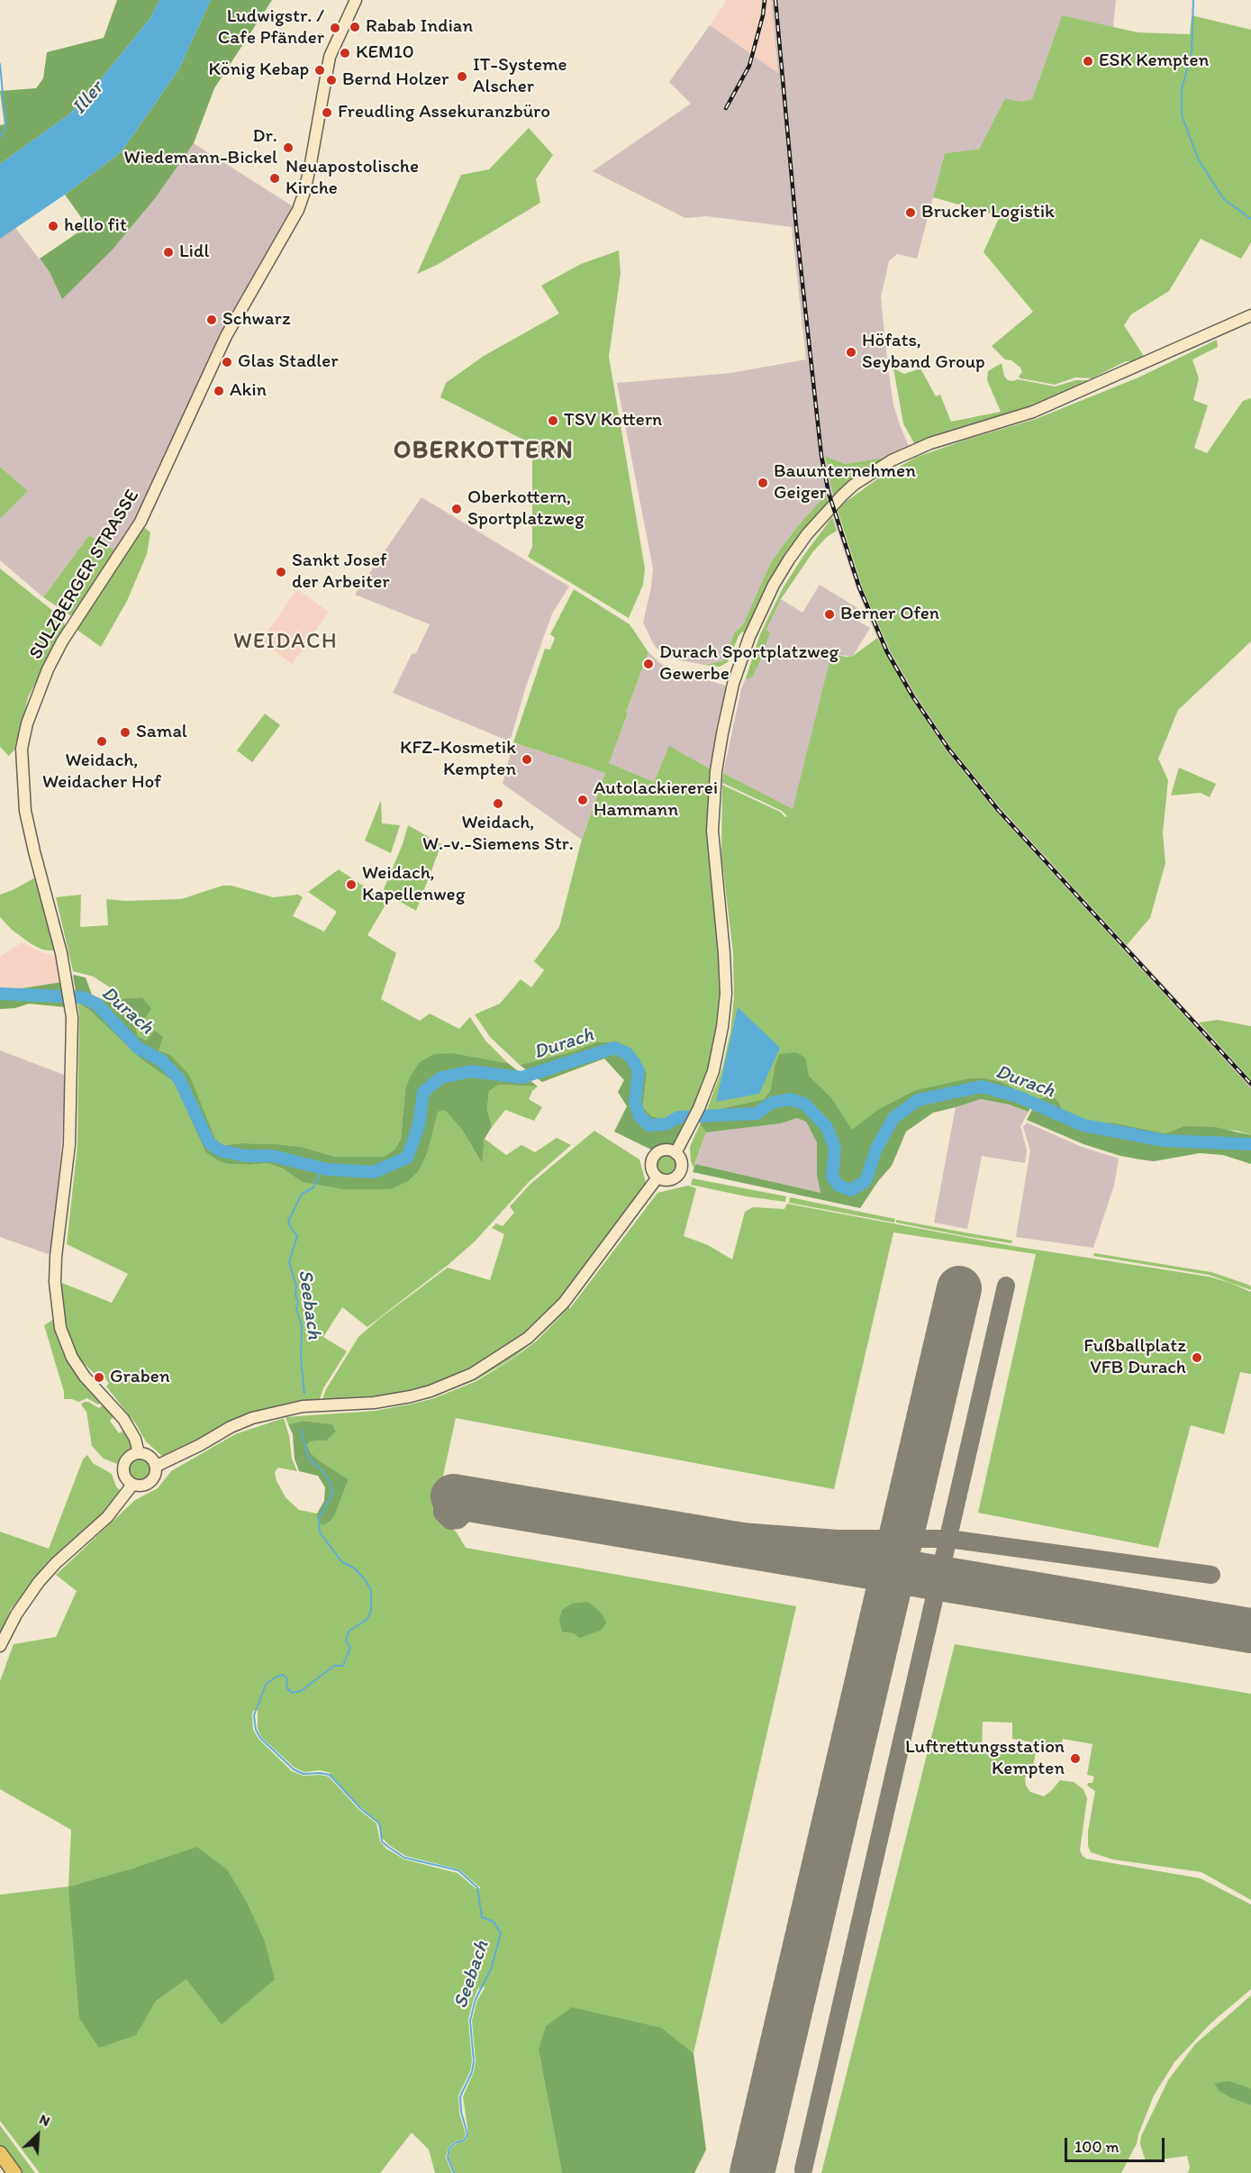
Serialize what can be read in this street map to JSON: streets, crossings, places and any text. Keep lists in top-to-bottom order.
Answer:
{
  "streets": {
    "street": ["SULZBERGER STRASSE"]
  },
  "districts": ["OBERKOTTERN", "WEIDACH"],
  "water": ["Iller", "Durach", "Seebach"],
  "places": [
    "Rabab Indian",
    "Ludwigstr. / Cafe Pfänder",
    "KEM10",
    "ESK Kempten",
    "König Kebap",
    "IT-Systeme Alscher",
    "Bernd Holzer",
    "Freudling Assekuranzbüro",
    "Dr. Wiedemann-Bickel",
    "Neuapostolische Kirche",
    "Brucker Logistik",
    "hello fit",
    "Lidl",
    "Schwarz",
    "Höfats, Seyband Group",
    "Glas Stadler",
    "Akin",
    "TSV Kottern",
    "Bauunternehmen Geiger",
    "Oberkottern, Sportplatzweg",
    "Sankt Josef der Arbeiter",
    "Berner Ofen",
    "Durach Sportplatzweg Gewerbe",
    "Samal",
    "Weidach, Weidacher Hof",
    "KFZ-Kosmetik Kempten",
    "Autolackiererei Hammann",
    "Weidach, W.-v.-Siemens Str.",
    "Weidach, Kapellenweg",
    "Fußballplatz VFB Durach",
    "Graben",
    "Luftrettungsstation Kempten"
  ],
  "scale_bar": "100 m",
  "north": "top right"
}
